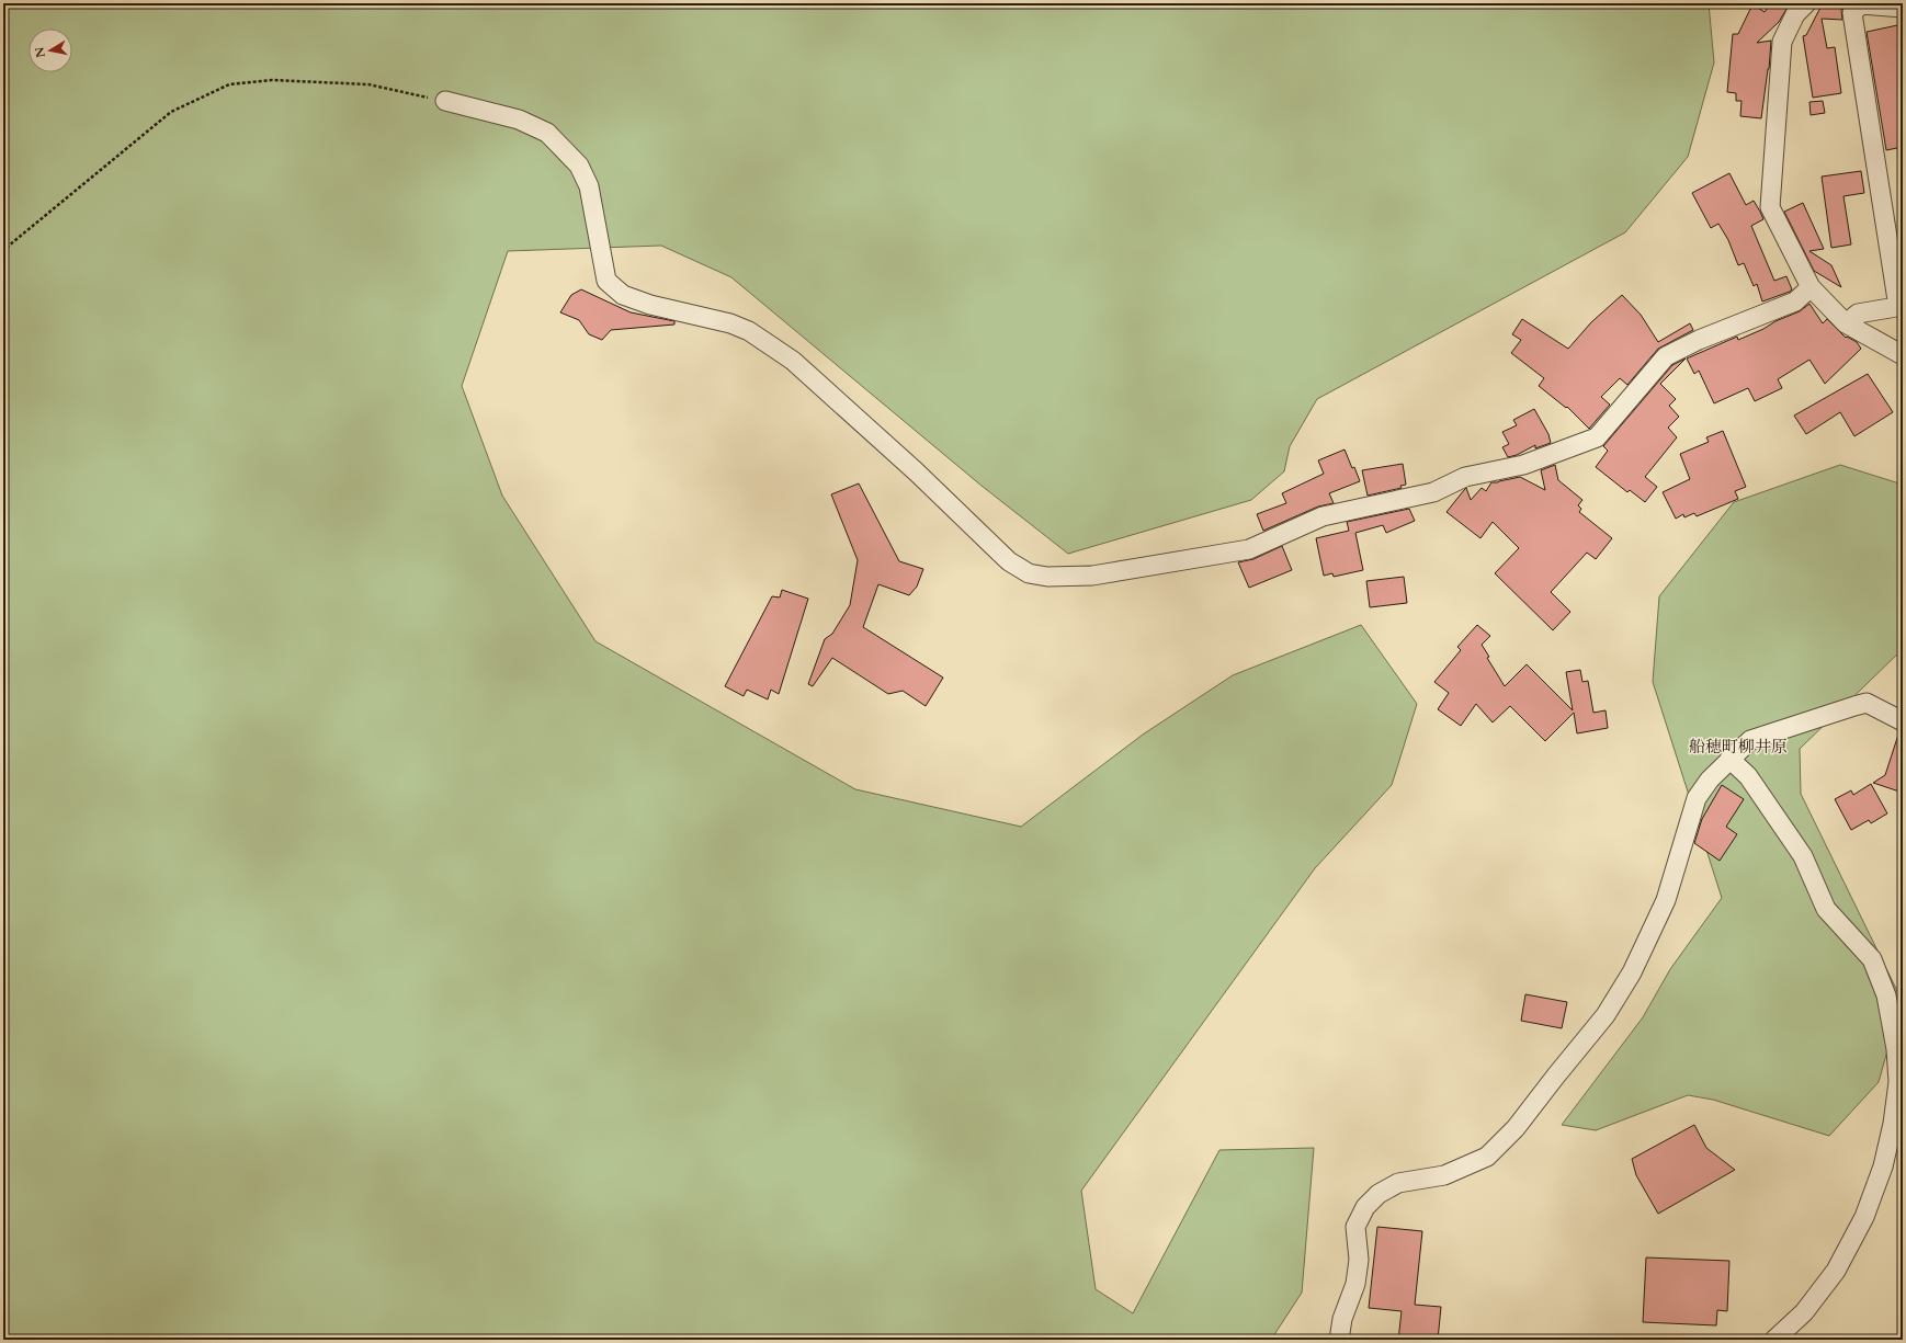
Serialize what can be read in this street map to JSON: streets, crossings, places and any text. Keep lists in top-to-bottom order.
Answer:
{
  "districts": ["船穂町柳井原"],
  "north": "left"
}
